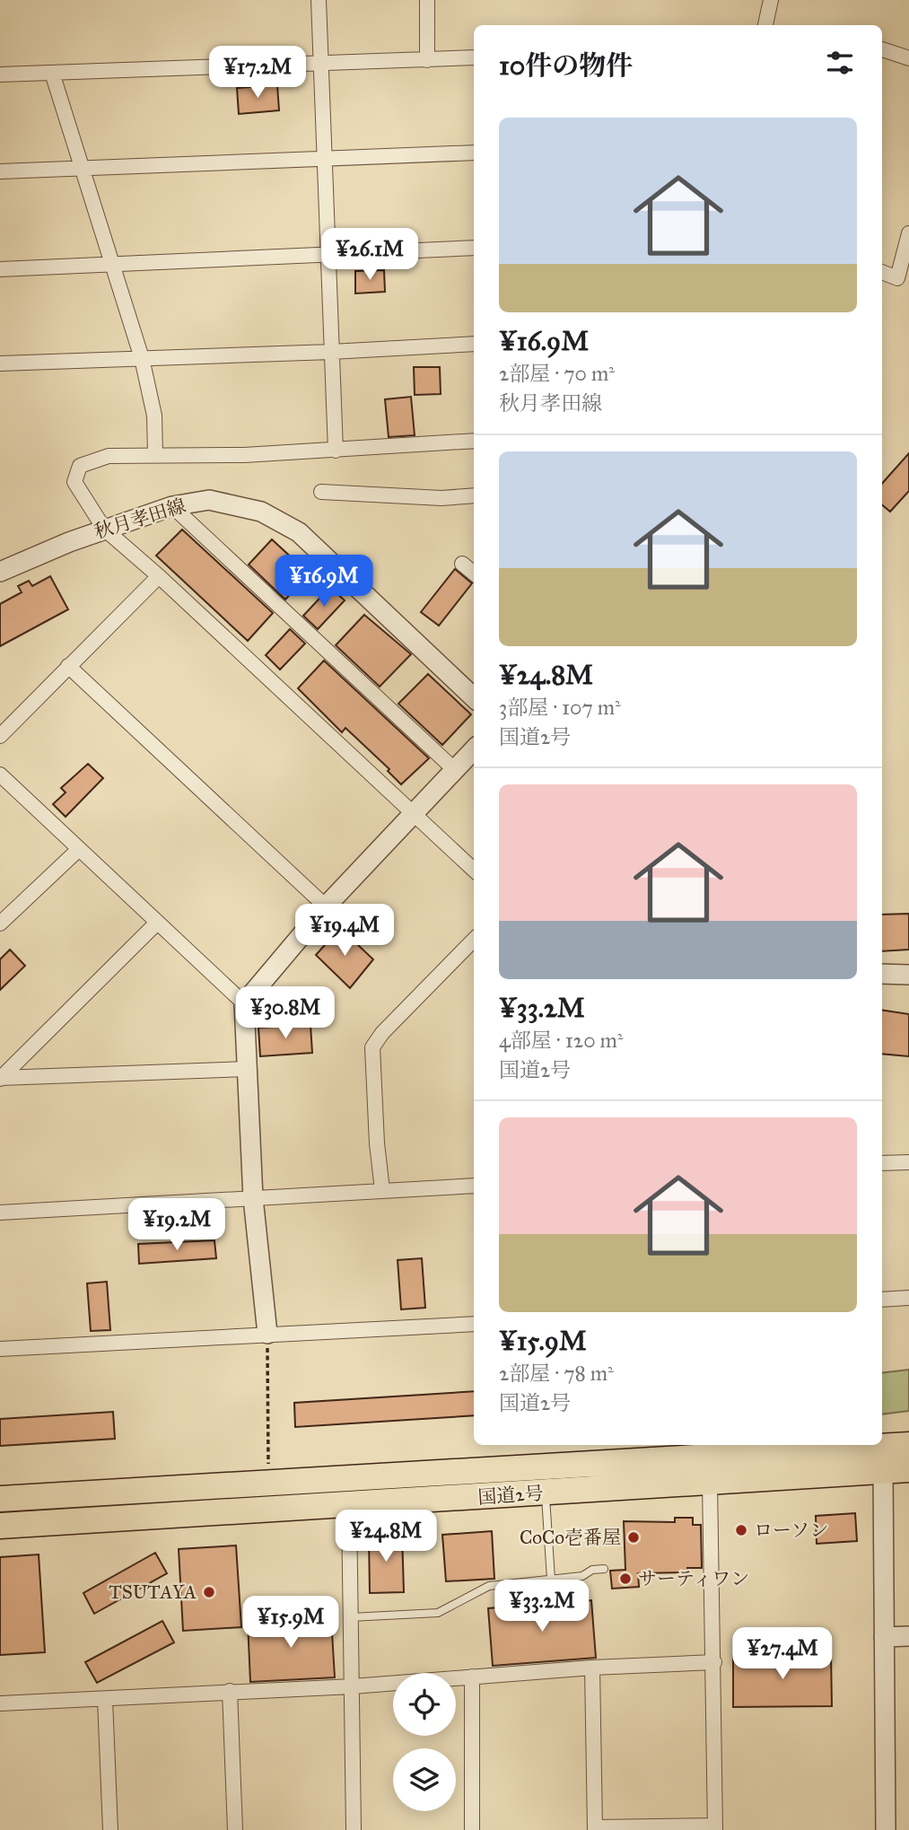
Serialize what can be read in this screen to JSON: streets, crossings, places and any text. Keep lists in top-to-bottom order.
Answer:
{
  "streets": {
    "highway": ["国道2号"],
    "street": ["秋月孝田線"]
  },
  "places": [
    "ローソン",
    "CoCo壱番屋",
    "サーティワン",
    "TSUTAYA"
  ],
  "page": {
    "heading": "10件の物件",
    "price": [
      "¥17.2M",
      "¥26.1M",
      "¥16.9M",
      "¥19.4M",
      "¥30.8M",
      "¥19.2M",
      "¥24.8M",
      "¥33.2M",
      "¥15.9M",
      "¥27.4M"
    ],
    "list": [
      {
        "name": "¥16.9M",
        "note": "2部屋 · 70 m² · 秋月孝田線"
      },
      {
        "name": "¥24.8M",
        "note": "3部屋 · 107 m² · 国道2号"
      },
      {
        "name": "¥33.2M",
        "note": "4部屋 · 120 m² · 国道2号"
      },
      {
        "name": "¥15.9M",
        "note": "2部屋 · 78 m² · 国道2号"
      }
    ]
  }
}
